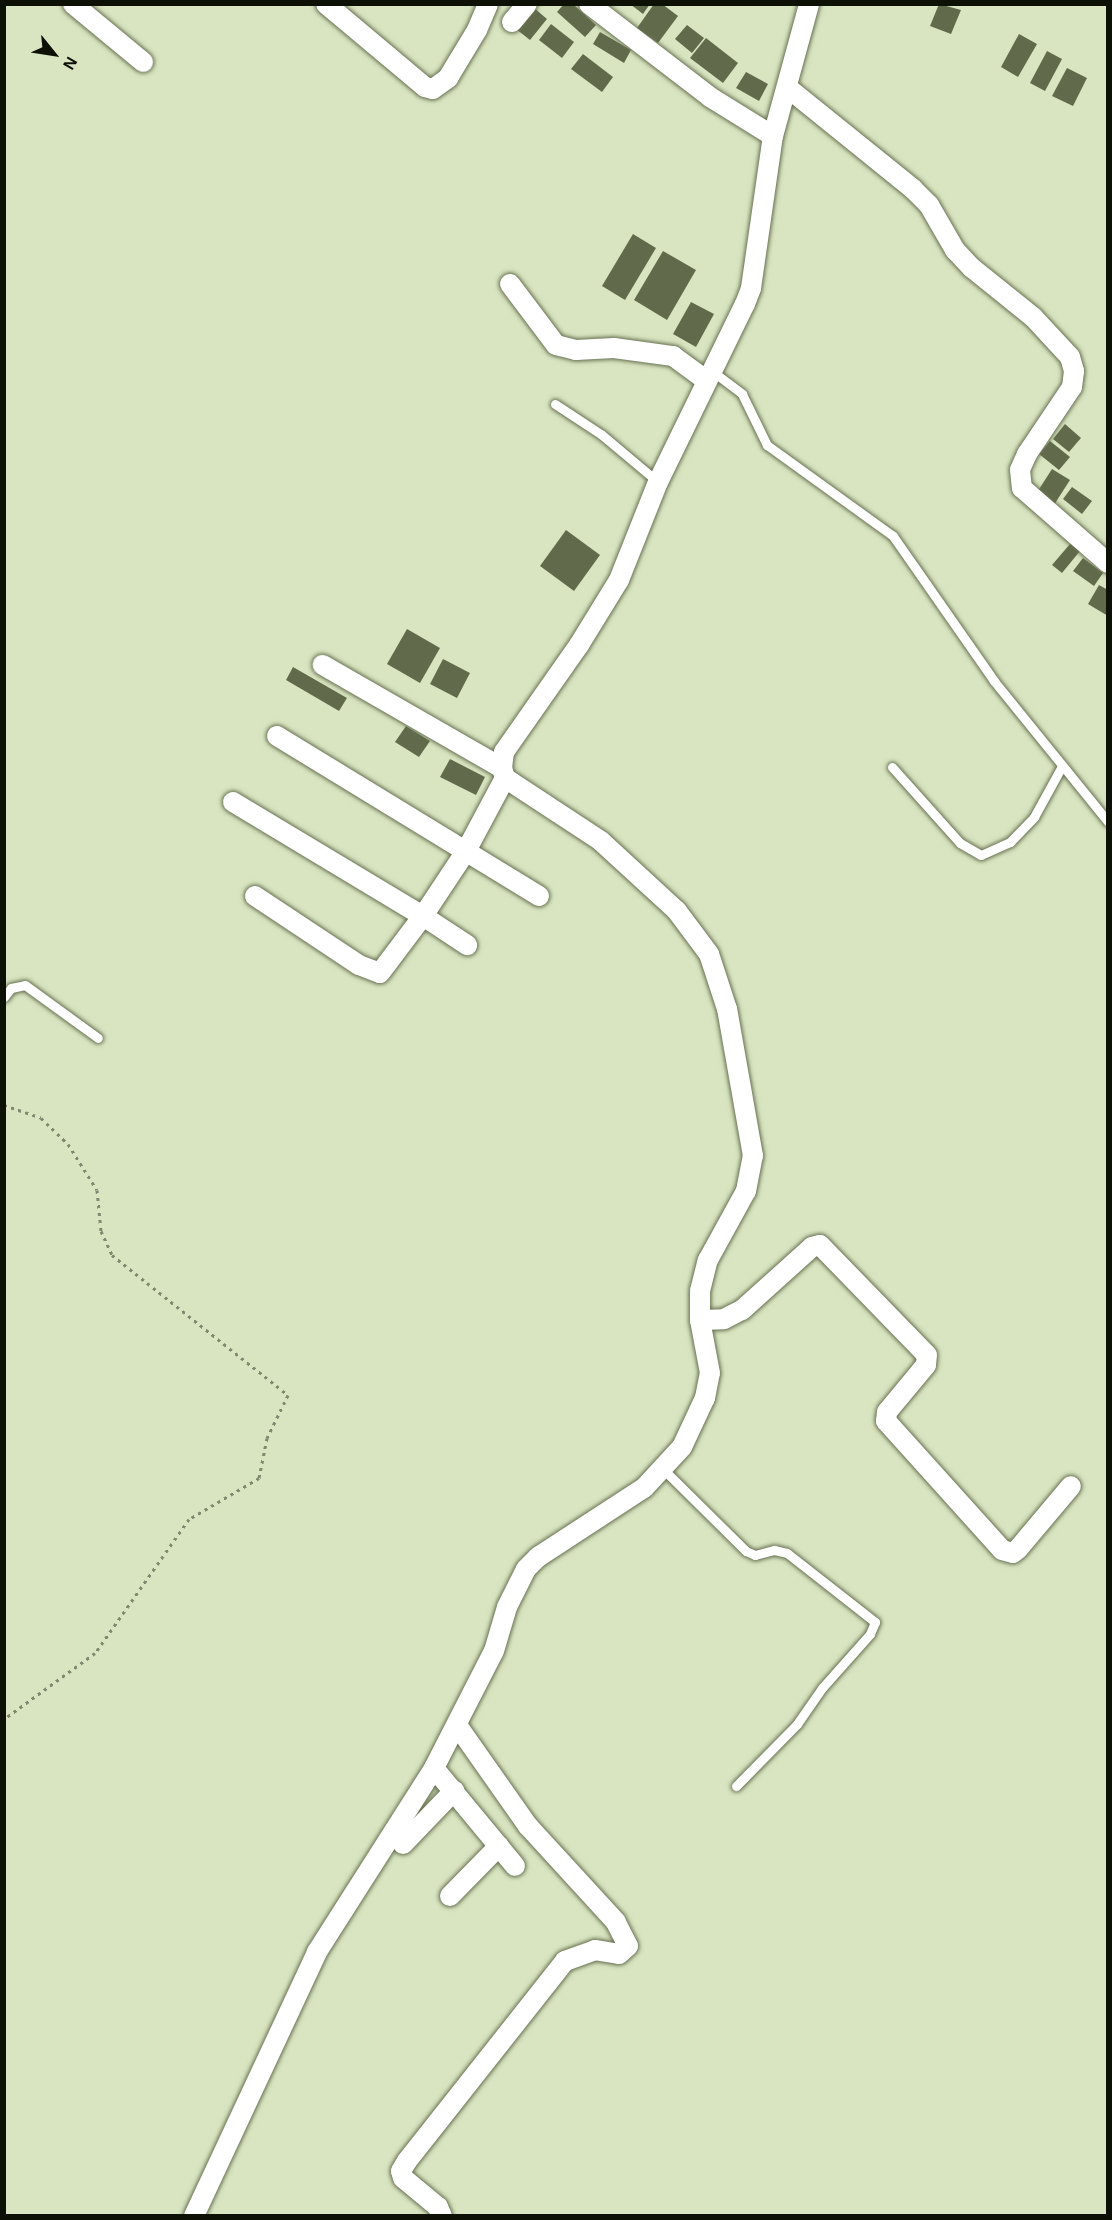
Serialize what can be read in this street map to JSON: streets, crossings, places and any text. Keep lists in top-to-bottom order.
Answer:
{
  "north": "bottom right"
}
